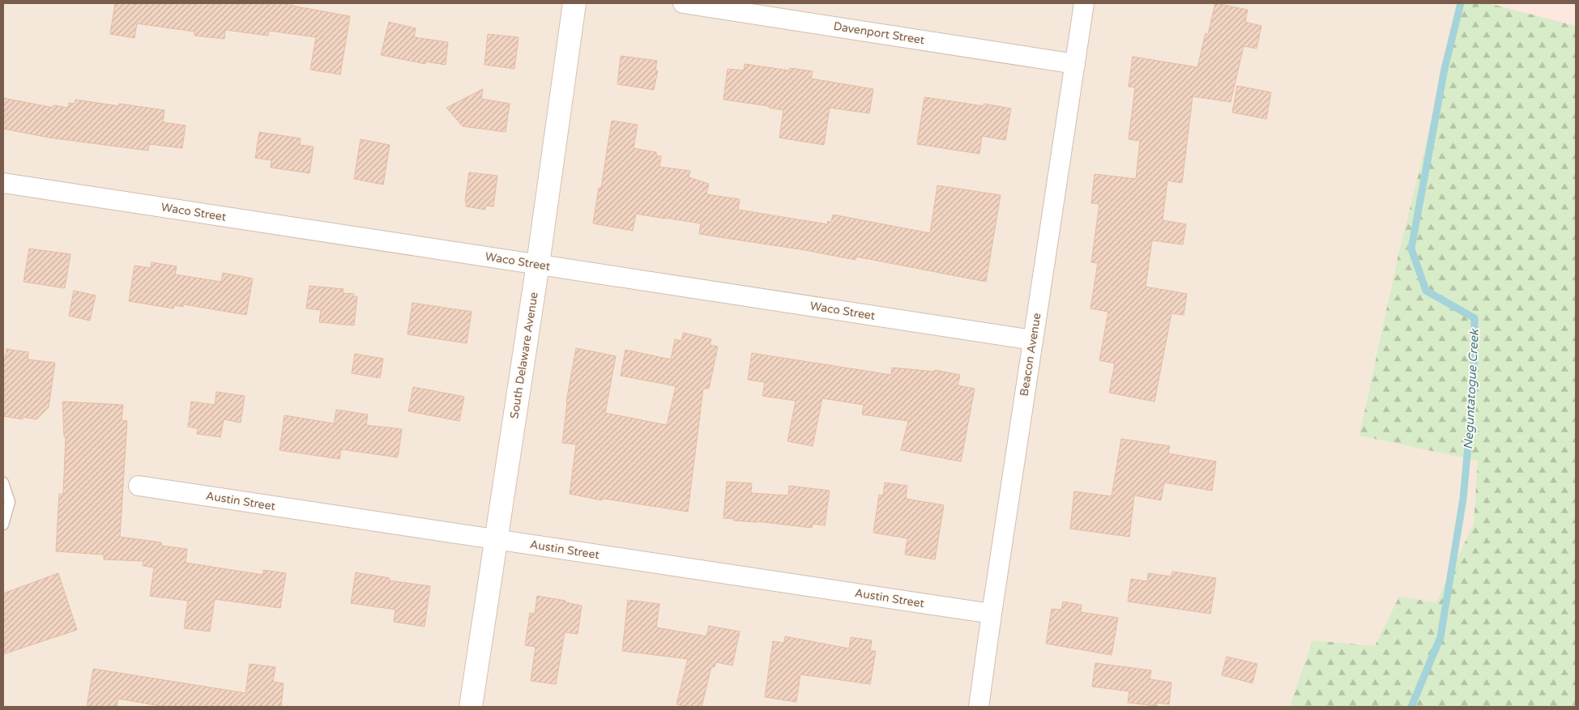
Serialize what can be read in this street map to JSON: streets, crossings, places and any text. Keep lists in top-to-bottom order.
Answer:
{
  "streets": {
    "street": [
      "Davenport Street",
      "Waco Street",
      "Beacon Avenue",
      "South Delaware Avenue",
      "Austin Street"
    ]
  },
  "crossings": [
    ["Davenport Street", "Beacon Avenue"],
    ["Waco Street", "Beacon Avenue"],
    ["Waco Street", "South Delaware Avenue"],
    ["Beacon Avenue", "Austin Street"],
    ["South Delaware Avenue", "Austin Street"]
  ],
  "water": ["Neguntatogue Creek"]
}
